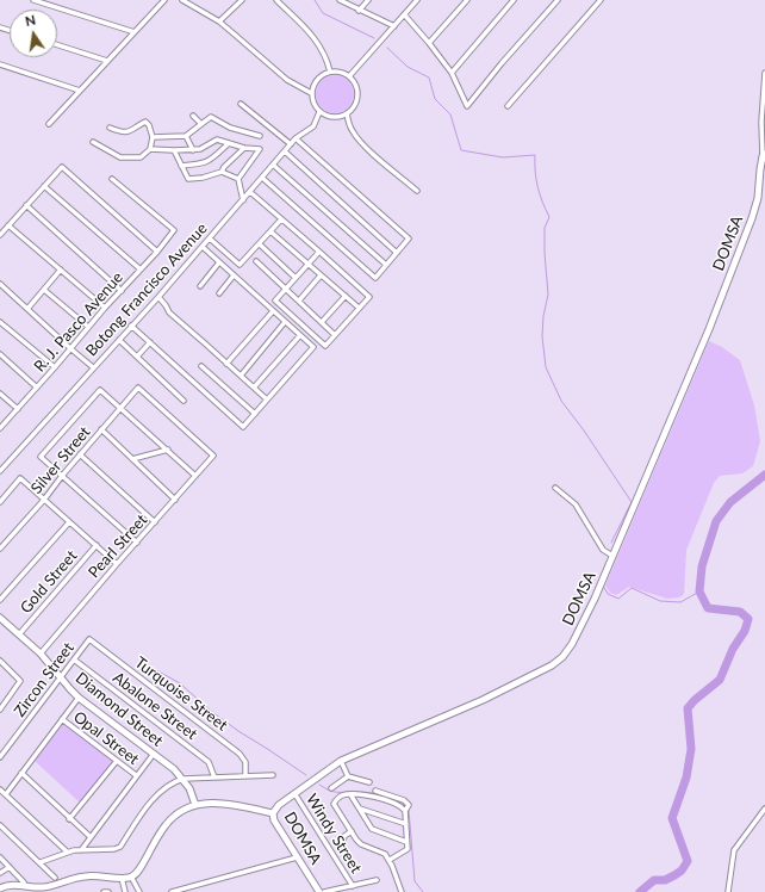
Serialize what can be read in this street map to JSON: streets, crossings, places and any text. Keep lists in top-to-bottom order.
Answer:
{
  "streets": {
    "main road": ["DOMSA", "Diamond Street"],
    "street": [
      "Botong Francisco Avenue",
      "R. J. Pasco Avenue",
      "Silver Street",
      "Pearl Street",
      "Gold Street",
      "Zircon Street",
      "Turquoise Street",
      "Abalone Street",
      "Opal Street",
      "Windy Street"
    ]
  },
  "crossings": [
    ["DOMSA", "Windy Street"],
    ["Silver Street", "Pearl Street"],
    ["Pearl Street", "Diamond Street"],
    ["Gold Street", "Diamond Street"],
    ["Zircon Street", "Turquoise Street"],
    ["Zircon Street", "Abalone Street"],
    ["Zircon Street", "Diamond Street"]
  ],
  "north": "top"
}
